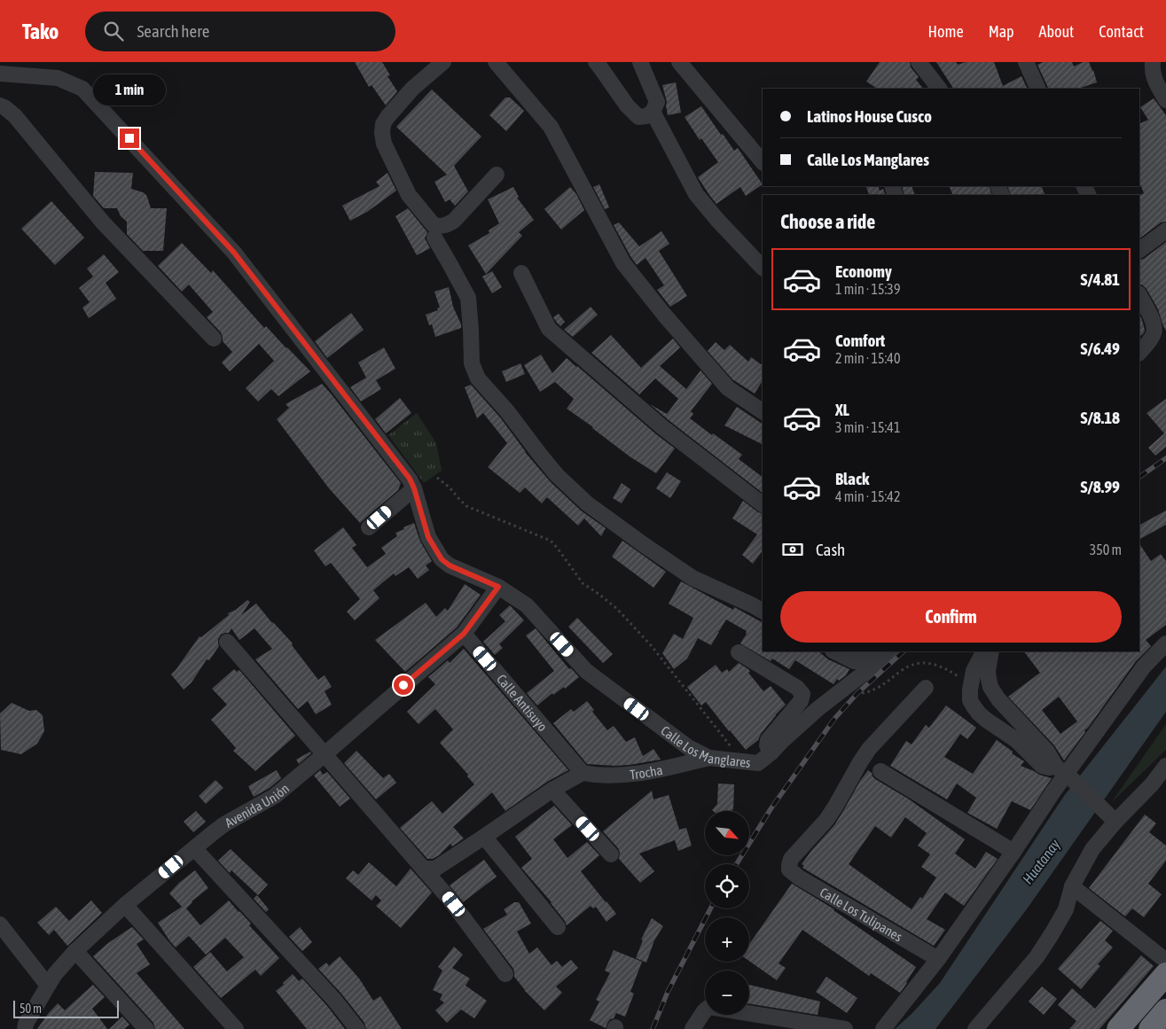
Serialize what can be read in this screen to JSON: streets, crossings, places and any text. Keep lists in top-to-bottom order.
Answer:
{
  "streets": {
    "street": [
      "Calle Antisuyo",
      "Calle Los Manglares",
      "Trocha",
      "Avenida Unión",
      "Calle Los Tulipanes"
    ]
  },
  "crossings": [
    ["Calle Antisuyo", "Trocha"],
    ["Calle Antisuyo", "Avenida Unión"],
    ["Calle Los Manglares", "Trocha"],
    ["Calle Los Manglares", "Avenida Unión"]
  ],
  "water": ["Huatanay"],
  "scale_bar": "50 m",
  "north": "bottom right",
  "page": {
    "header": "Tako",
    "search": "Search here",
    "nav": [
      "Home",
      "Map",
      "About",
      "Contact"
    ],
    "bubble": "1 min",
    "banner": ["Latinos House Cusco", "Calle Los Manglares"],
    "heading": "Choose a ride",
    "list": [
      {
        "name": "Economy",
        "note": "1 min · 15:39",
        "value": "S/4.81"
      },
      {
        "name": "Comfort",
        "note": "2 min · 15:40",
        "value": "S/6.49"
      },
      {
        "name": "XL",
        "note": "3 min · 15:41",
        "value": "S/8.18"
      },
      {
        "name": "Black",
        "note": "4 min · 15:42",
        "value": "S/8.99"
      }
    ],
    "pay": ["Cash", "350 m"],
    "buttons": "Confirm",
    "map_buttons": ["+", "−"],
    "scale": "50 m"
  }
}
